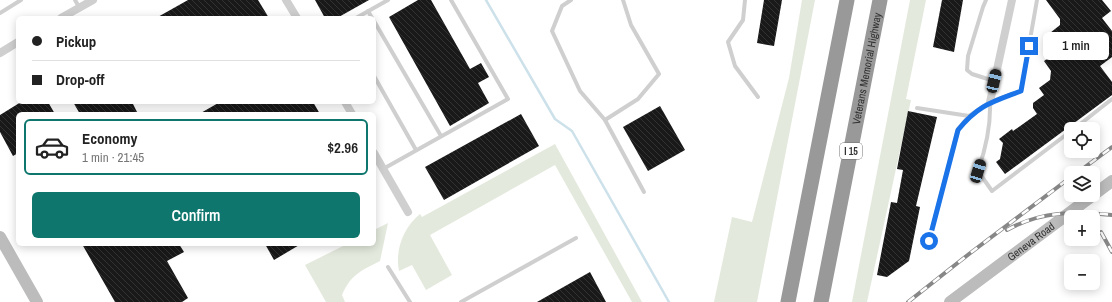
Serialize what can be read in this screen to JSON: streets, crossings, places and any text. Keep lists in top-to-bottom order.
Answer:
{
  "streets": {
    "highway": ["Veterans Memorial Highway", "I 15"],
    "main road": ["Geneva Road"]
  },
  "page": {
    "banner": ["Pickup", "Drop-off"],
    "bubble": "1 min",
    "list": [
      {
        "name": "Economy",
        "note": "1 min · 21:45",
        "value": "$2.96"
      }
    ],
    "map_buttons": ["+", "−"],
    "buttons": "Confirm"
  }
}
